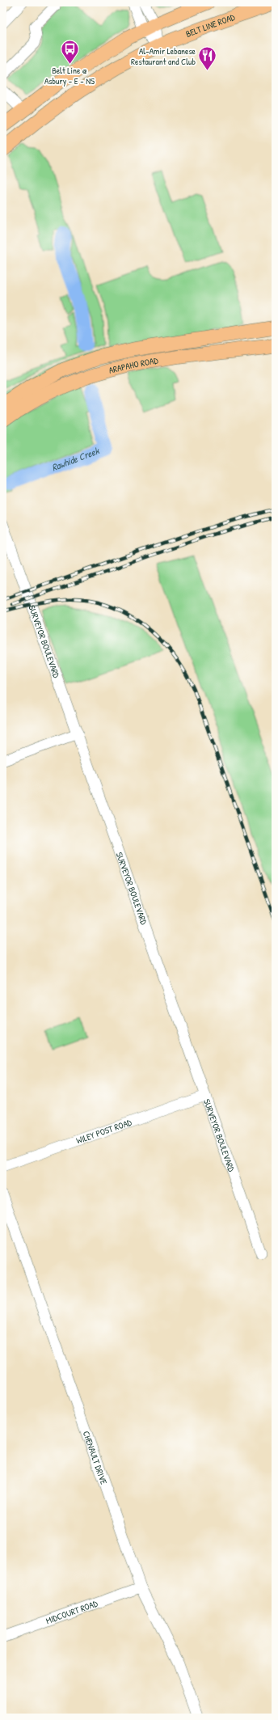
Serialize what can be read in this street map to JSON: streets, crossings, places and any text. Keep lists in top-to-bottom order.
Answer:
{
  "streets": {
    "main road": ["BELT LINE ROAD", "ARAPAHO ROAD"],
    "street": [
      "SURVEYOR BOULEVARD",
      "WILEY POST ROAD",
      "CHENAULT DRIVE",
      "MIDCOURT ROAD"
    ]
  },
  "crossings": [
    ["SURVEYOR BOULEVARD", "WILEY POST ROAD"],
    ["CHENAULT DRIVE", "MIDCOURT ROAD"]
  ],
  "water": ["Rawhide Creek"],
  "places": {
    "bus stop": ["Belt Line @ Asbury - E - NS"],
    "restaurant": ["Al-Amir Lebanese Restaurant and Club"]
  }
}
